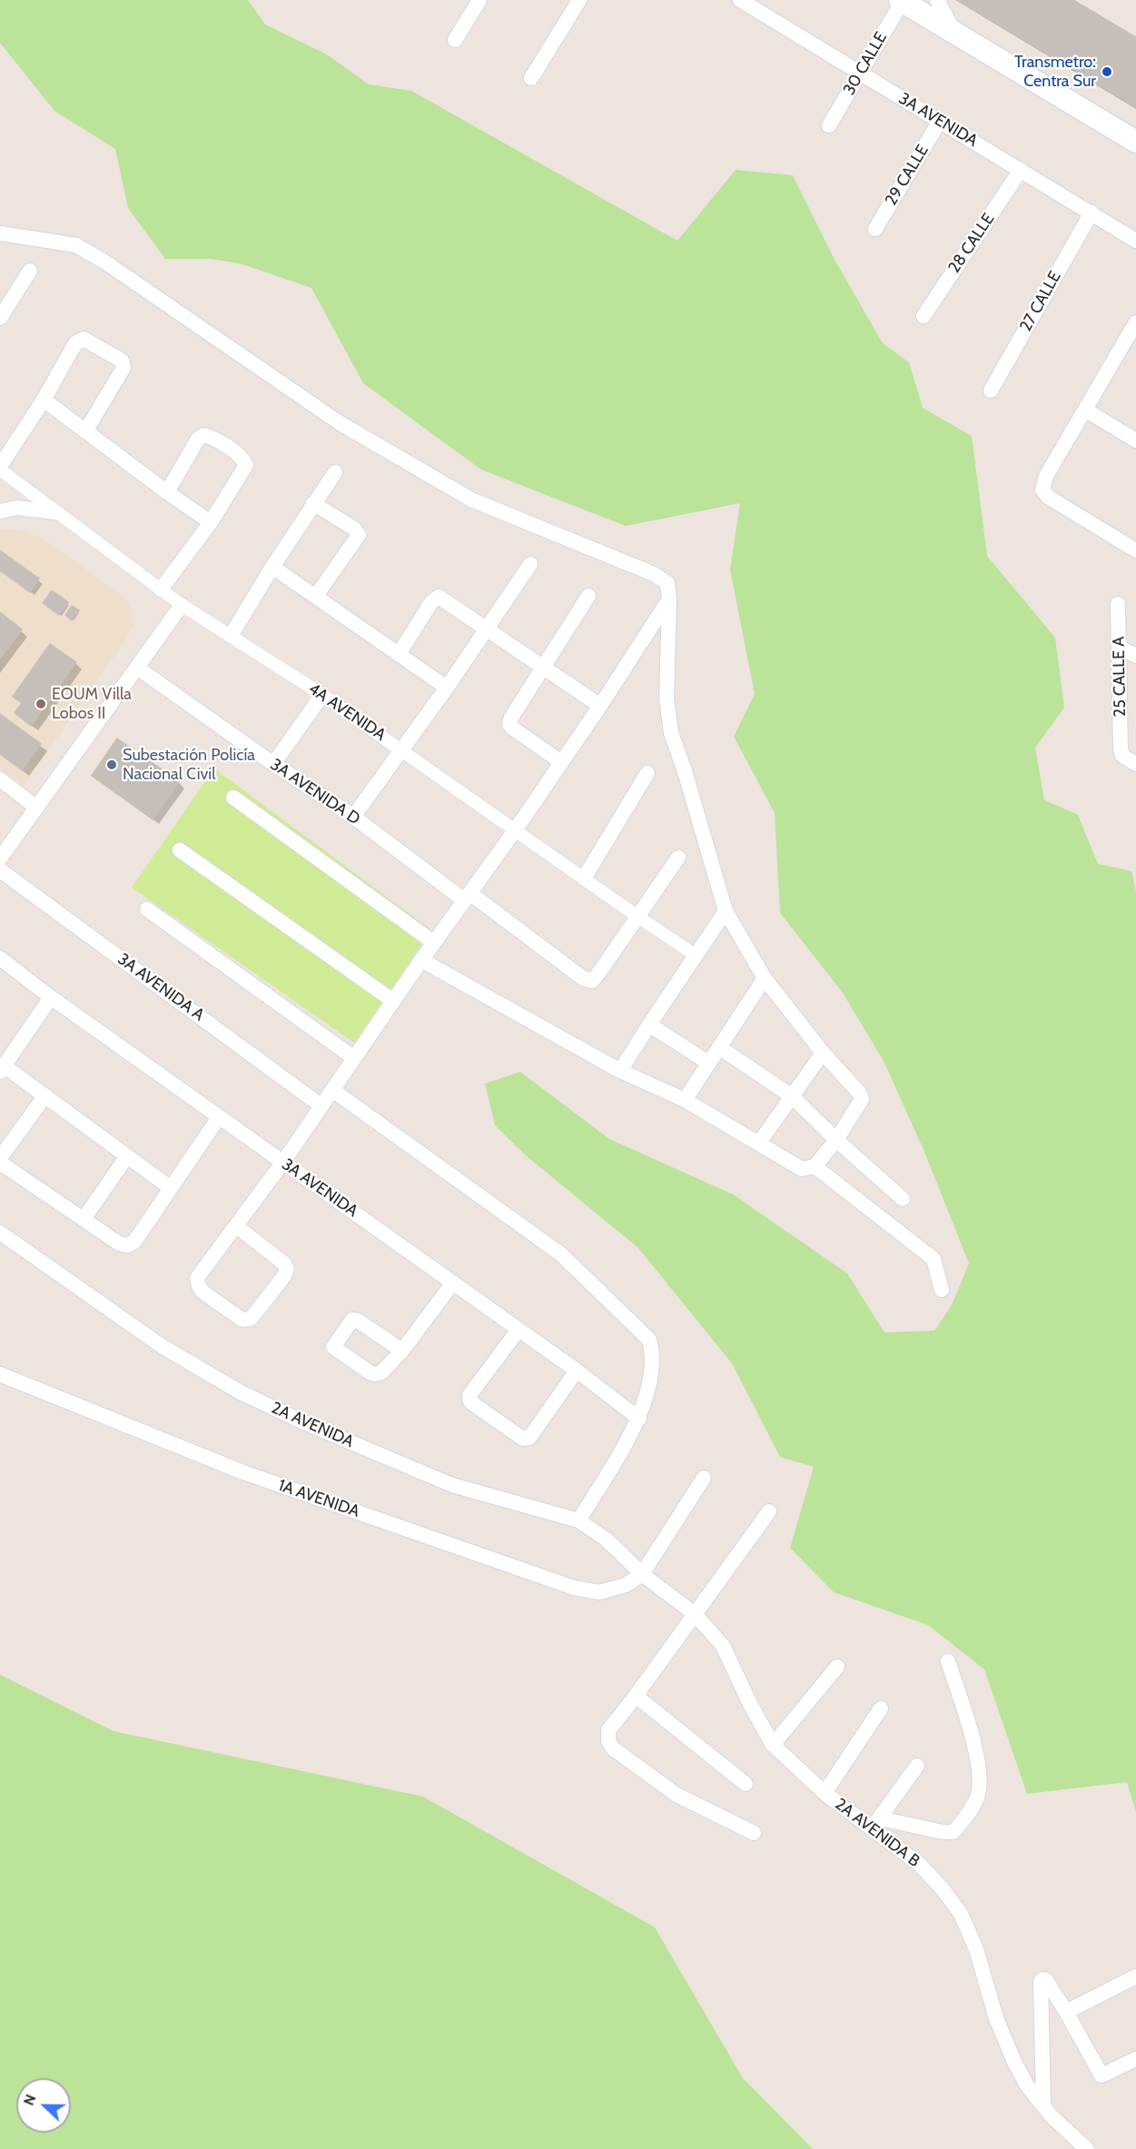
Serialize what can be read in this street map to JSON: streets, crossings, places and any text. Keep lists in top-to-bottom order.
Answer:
{
  "streets": {
    "street": [
      "30 CALLE",
      "3A AVENIDA",
      "29 CALLE",
      "28 CALLE",
      "27 CALLE",
      "25 CALLE A",
      "4A AVENIDA",
      "3A AVENIDA D",
      "3A AVENIDA A",
      "2A AVENIDA",
      "1A AVENIDA",
      "2A AVENIDA B"
    ]
  },
  "crossings": [
    ["30 CALLE", "3A AVENIDA"],
    ["3A AVENIDA", "29 CALLE"],
    ["3A AVENIDA", "28 CALLE"],
    ["3A AVENIDA", "27 CALLE"],
    ["4A AVENIDA", "3A AVENIDA D"],
    ["2A AVENIDA", "1A AVENIDA"],
    ["2A AVENIDA", "2A AVENIDA B"],
    ["1A AVENIDA", "2A AVENIDA B"]
  ],
  "places": ["Transmetro: Centra Sur", "EOUM Villa Lobos II", "Subestación Policía Nacional Civil"],
  "north": "left"
}
